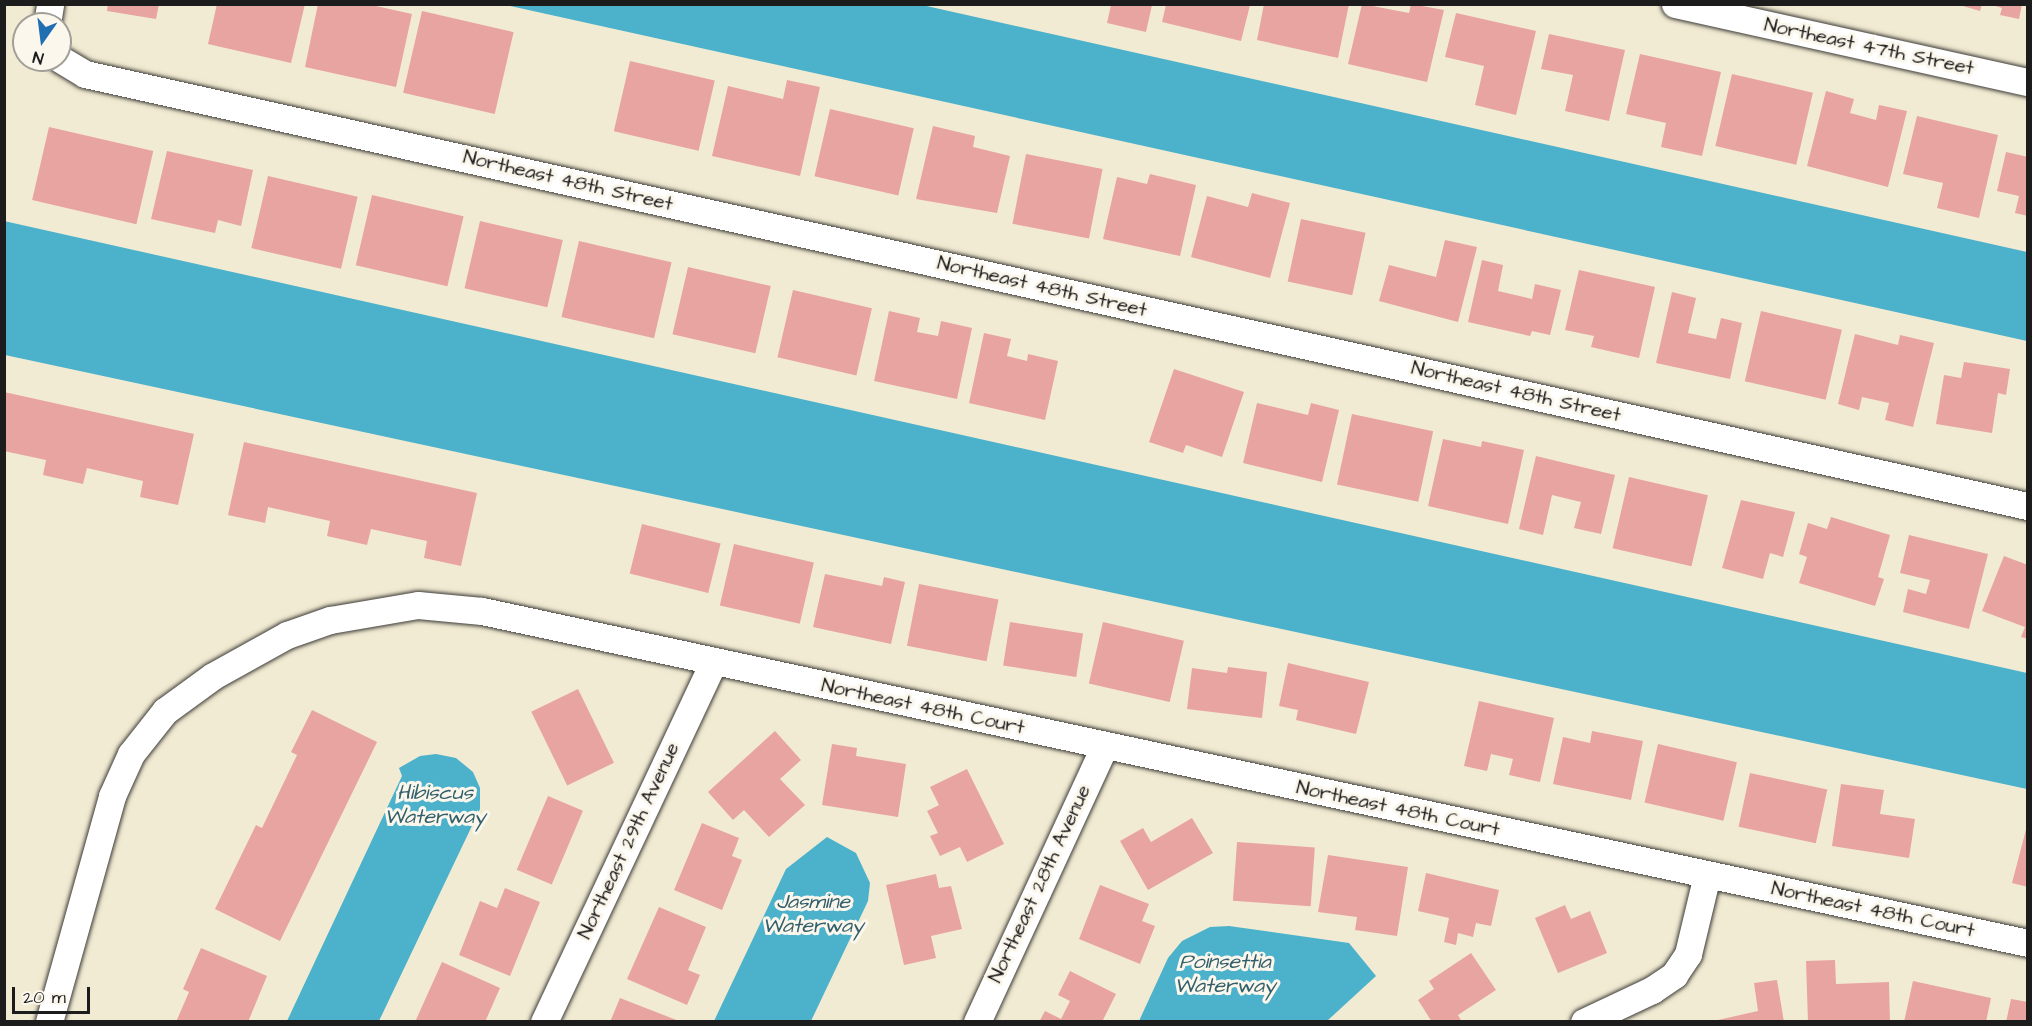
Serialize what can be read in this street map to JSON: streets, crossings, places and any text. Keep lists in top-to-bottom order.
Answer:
{
  "streets": {
    "street": [
      "Northeast 47th Street",
      "Northeast 48th Street",
      "Northeast 48th Court",
      "Northeast 29th Avenue",
      "Northeast 28th Avenue"
    ]
  },
  "crossings": [
    ["Northeast 48th Court", "Northeast 29th Avenue"],
    ["Northeast 48th Court", "Northeast 28th Avenue"]
  ],
  "water": ["Hibiscus Waterway", "Jasmine Waterway", "Poinsettia Waterway"],
  "scale_bar": "20 m",
  "north": "bottom"
}
